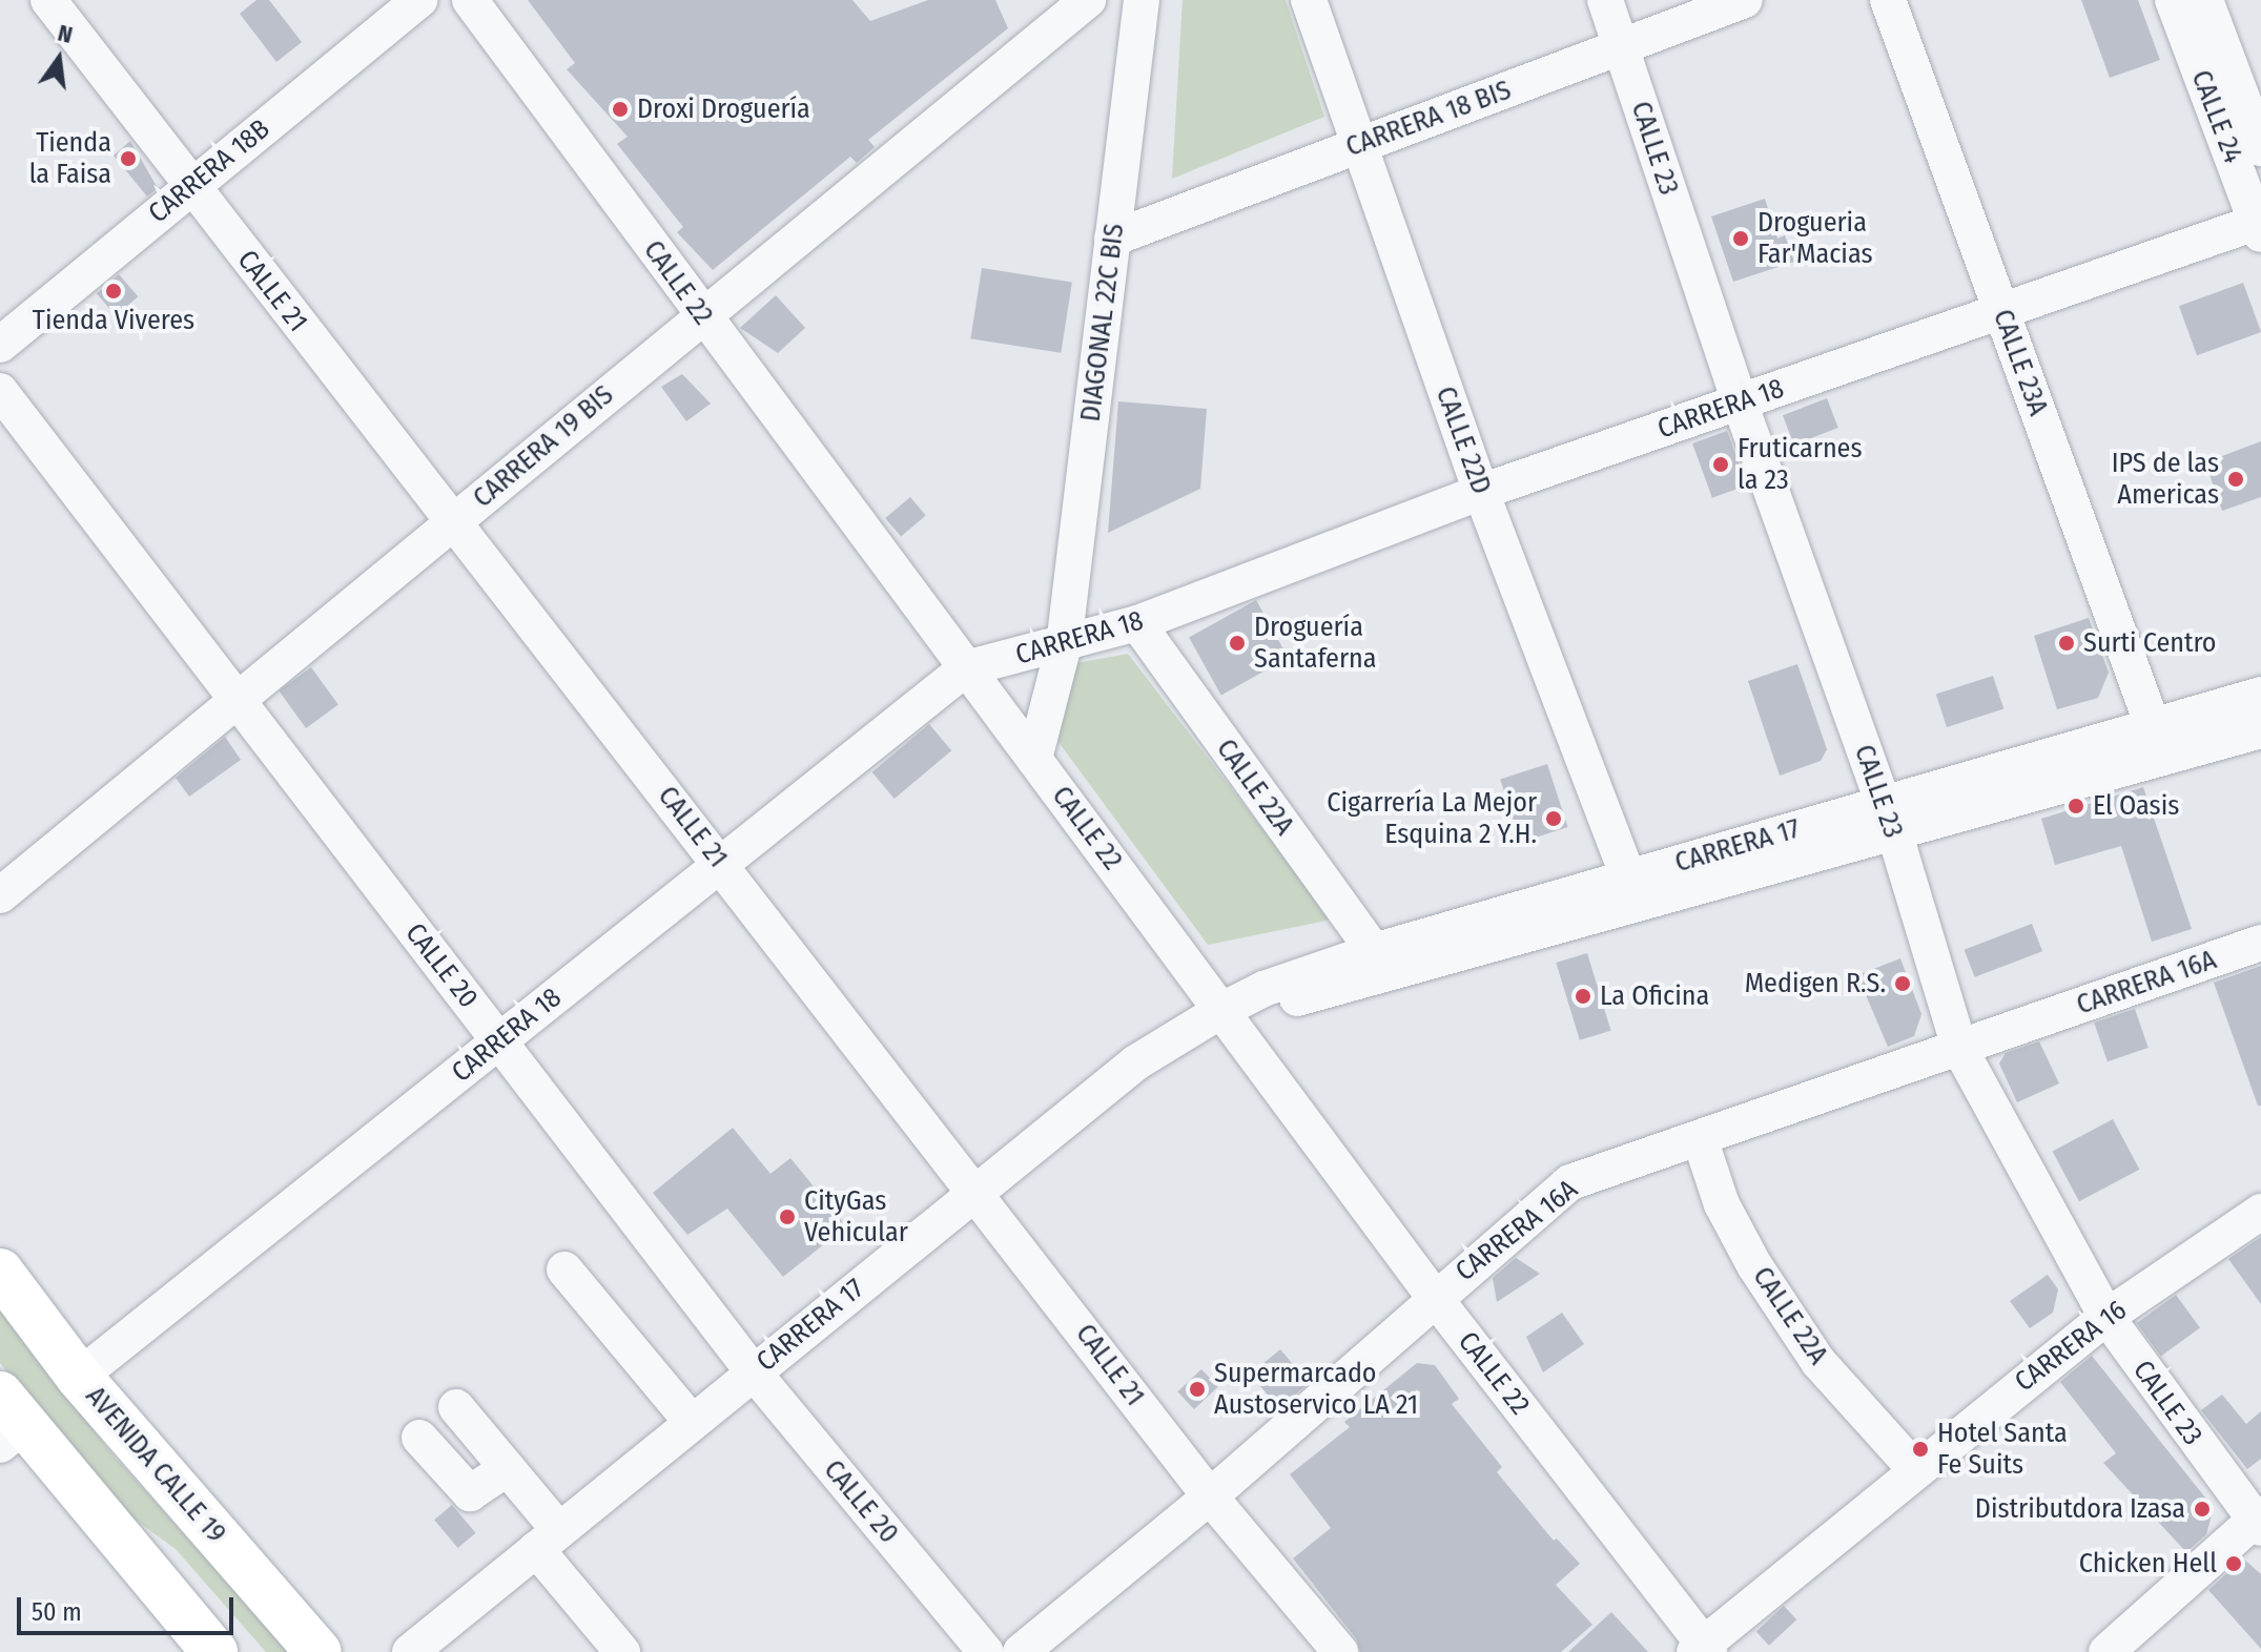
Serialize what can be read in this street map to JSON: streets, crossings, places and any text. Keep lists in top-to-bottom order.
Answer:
{
  "streets": {
    "main road": ["AVENIDA CALLE 19"],
    "street": [
      "CALLE 24",
      "CARRERA 18 BIS",
      "CALLE 23",
      "CARRERA 18B",
      "CALLE 22",
      "CALLE 21",
      "DIAGONAL 22C BIS",
      "CALLE 23A",
      "CARRERA 18",
      "CALLE 22D",
      "CARRERA 19 BIS",
      "CALLE 22A",
      "CARRERA 17",
      "CALLE 20",
      "CARRERA 16A",
      "CARRERA 16"
    ]
  },
  "crossings": [
    ["CALLE 24", "CARRERA 18"],
    ["CARRERA 18 BIS", "CALLE 23"],
    ["CARRERA 18 BIS", "DIAGONAL 22C BIS"],
    ["CARRERA 18 BIS", "CALLE 22D"],
    ["CALLE 23", "CARRERA 18"],
    ["CALLE 23", "CARRERA 17"],
    ["CALLE 23", "CARRERA 16A"],
    ["CALLE 23", "CARRERA 16"],
    ["CARRERA 18B", "CALLE 21"],
    ["CALLE 22", "DIAGONAL 22C BIS"],
    ["CALLE 22", "CARRERA 18"],
    ["CALLE 22", "CARRERA 19 BIS"],
    ["CALLE 22", "CARRERA 17"],
    ["CALLE 22", "CARRERA 16A"],
    ["CALLE 22", "CARRERA 16"],
    ["CALLE 21", "CARRERA 18"],
    ["CALLE 21", "CARRERA 19 BIS"],
    ["CALLE 21", "CARRERA 17"],
    ["CALLE 21", "CARRERA 16A"],
    ["DIAGONAL 22C BIS", "CARRERA 18"],
    ["CALLE 23A", "CARRERA 18"],
    ["CALLE 23A", "CARRERA 17"],
    ["CARRERA 18", "CALLE 22D"],
    ["CARRERA 18", "CALLE 22A"],
    ["CARRERA 18", "CALLE 20"],
    ["CARRERA 18", "AVENIDA CALLE 19"],
    ["CALLE 22D", "CARRERA 17"],
    ["CARRERA 19 BIS", "CALLE 20"],
    ["CALLE 22A", "CARRERA 17"],
    ["CALLE 22A", "CARRERA 16A"],
    ["CALLE 22A", "CARRERA 16"],
    ["CARRERA 17", "CALLE 20"]
  ],
  "places": [
    "Droxi Droguería",
    "Tienda la Faisa",
    "Drogueria Far'Macias",
    "Tienda Viveres",
    "Fruticarnes la 23",
    "IPS de las Americas",
    "Droguería Santaferna",
    "Surti Centro",
    "El Oasis",
    "Cigarrería La Mejor Esquina 2 Y.H.",
    "Medigen R.S.",
    "La Oficina",
    "CityGas Vehicular",
    "Supermarcado Austoservico LA 21",
    "Hotel Santa Fe Suits",
    "Distributdora Izasa",
    "Chicken Hell"
  ],
  "scale_bar": "50 m",
  "north": "top"
}
